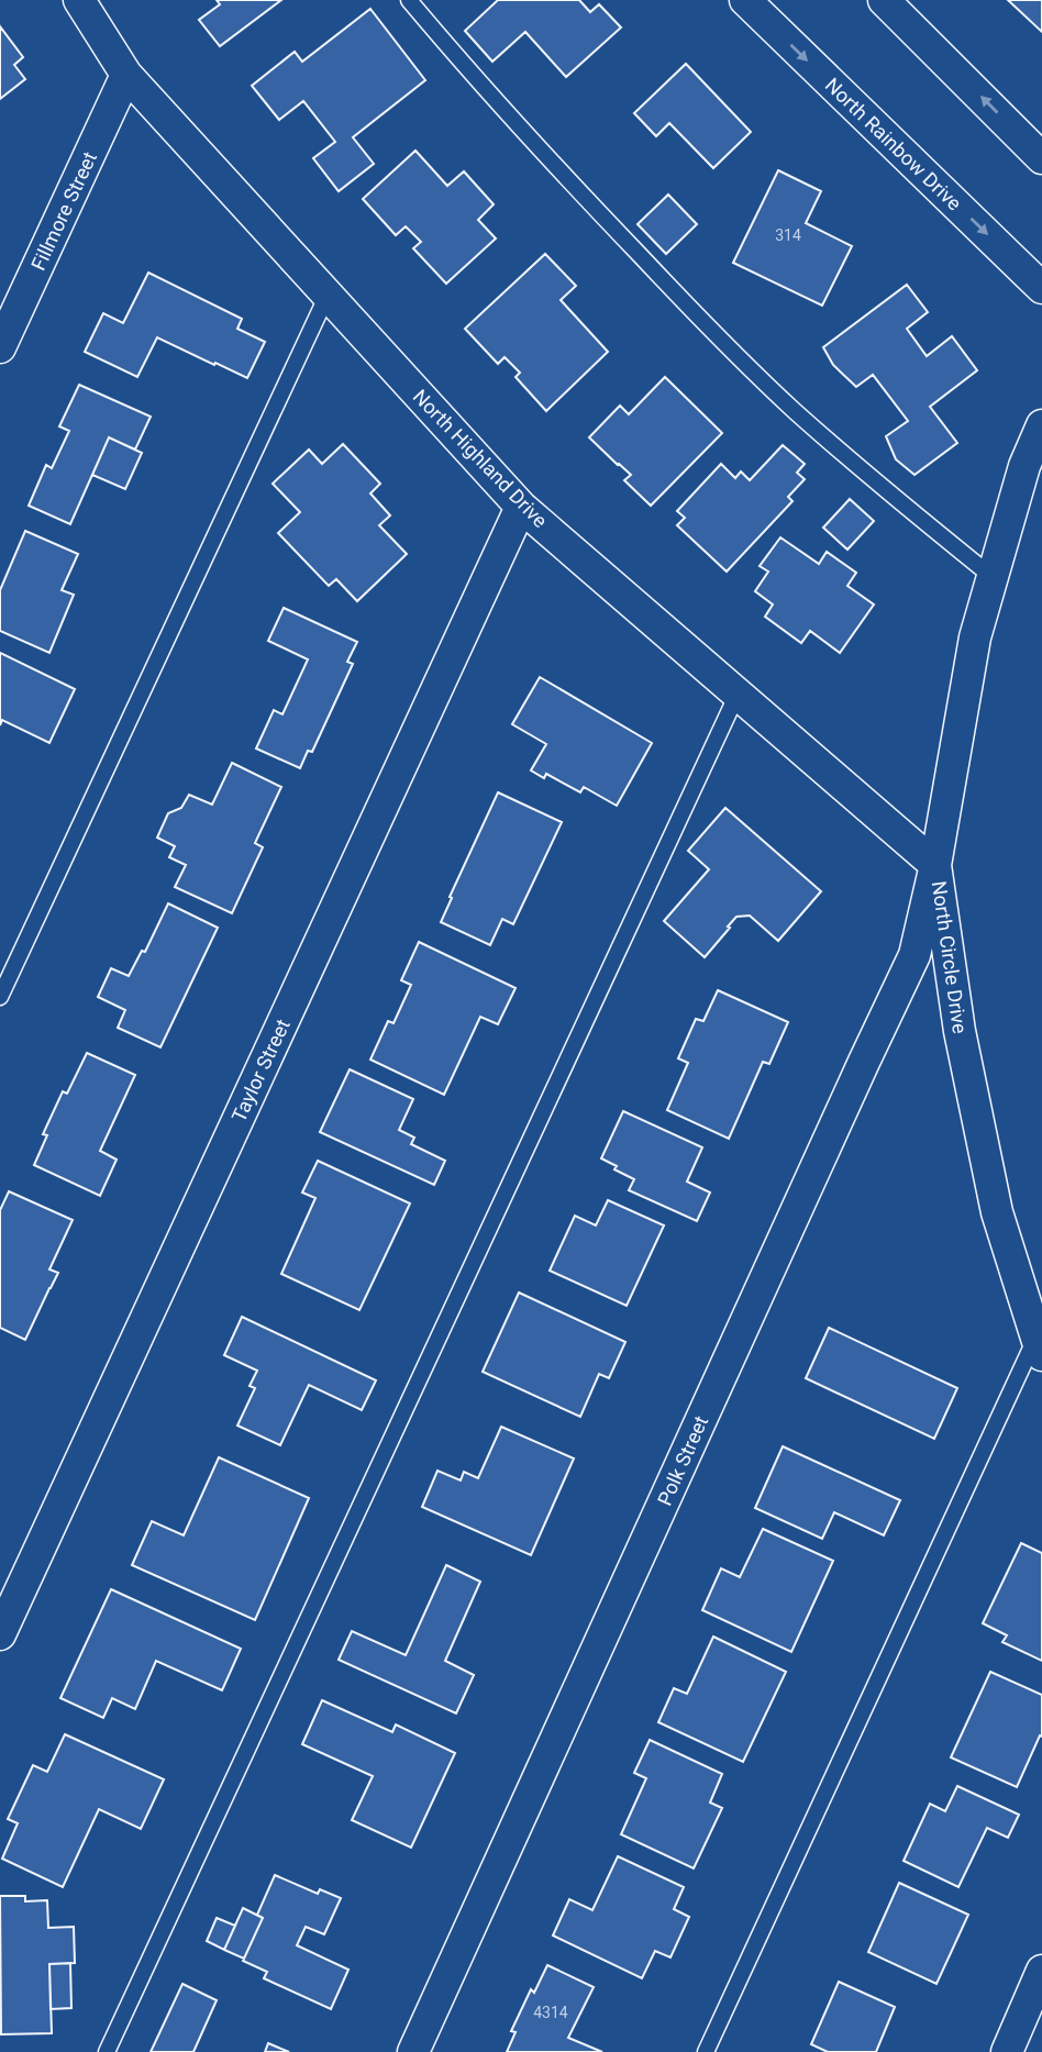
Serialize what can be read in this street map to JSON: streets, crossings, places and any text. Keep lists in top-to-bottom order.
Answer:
{
  "streets": {
    "street": [
      "North Rainbow Drive",
      "Fillmore Street",
      "North Highland Drive",
      "North Circle Drive",
      "Taylor Street",
      "Polk Street"
    ]
  },
  "crossings": [
    ["Fillmore Street", "North Highland Drive"],
    ["North Highland Drive", "North Circle Drive"],
    ["North Highland Drive", "Taylor Street"],
    ["North Highland Drive", "Polk Street"],
    ["North Circle Drive", "Polk Street"]
  ],
  "house_numbers": ["314", "4314"]
}
